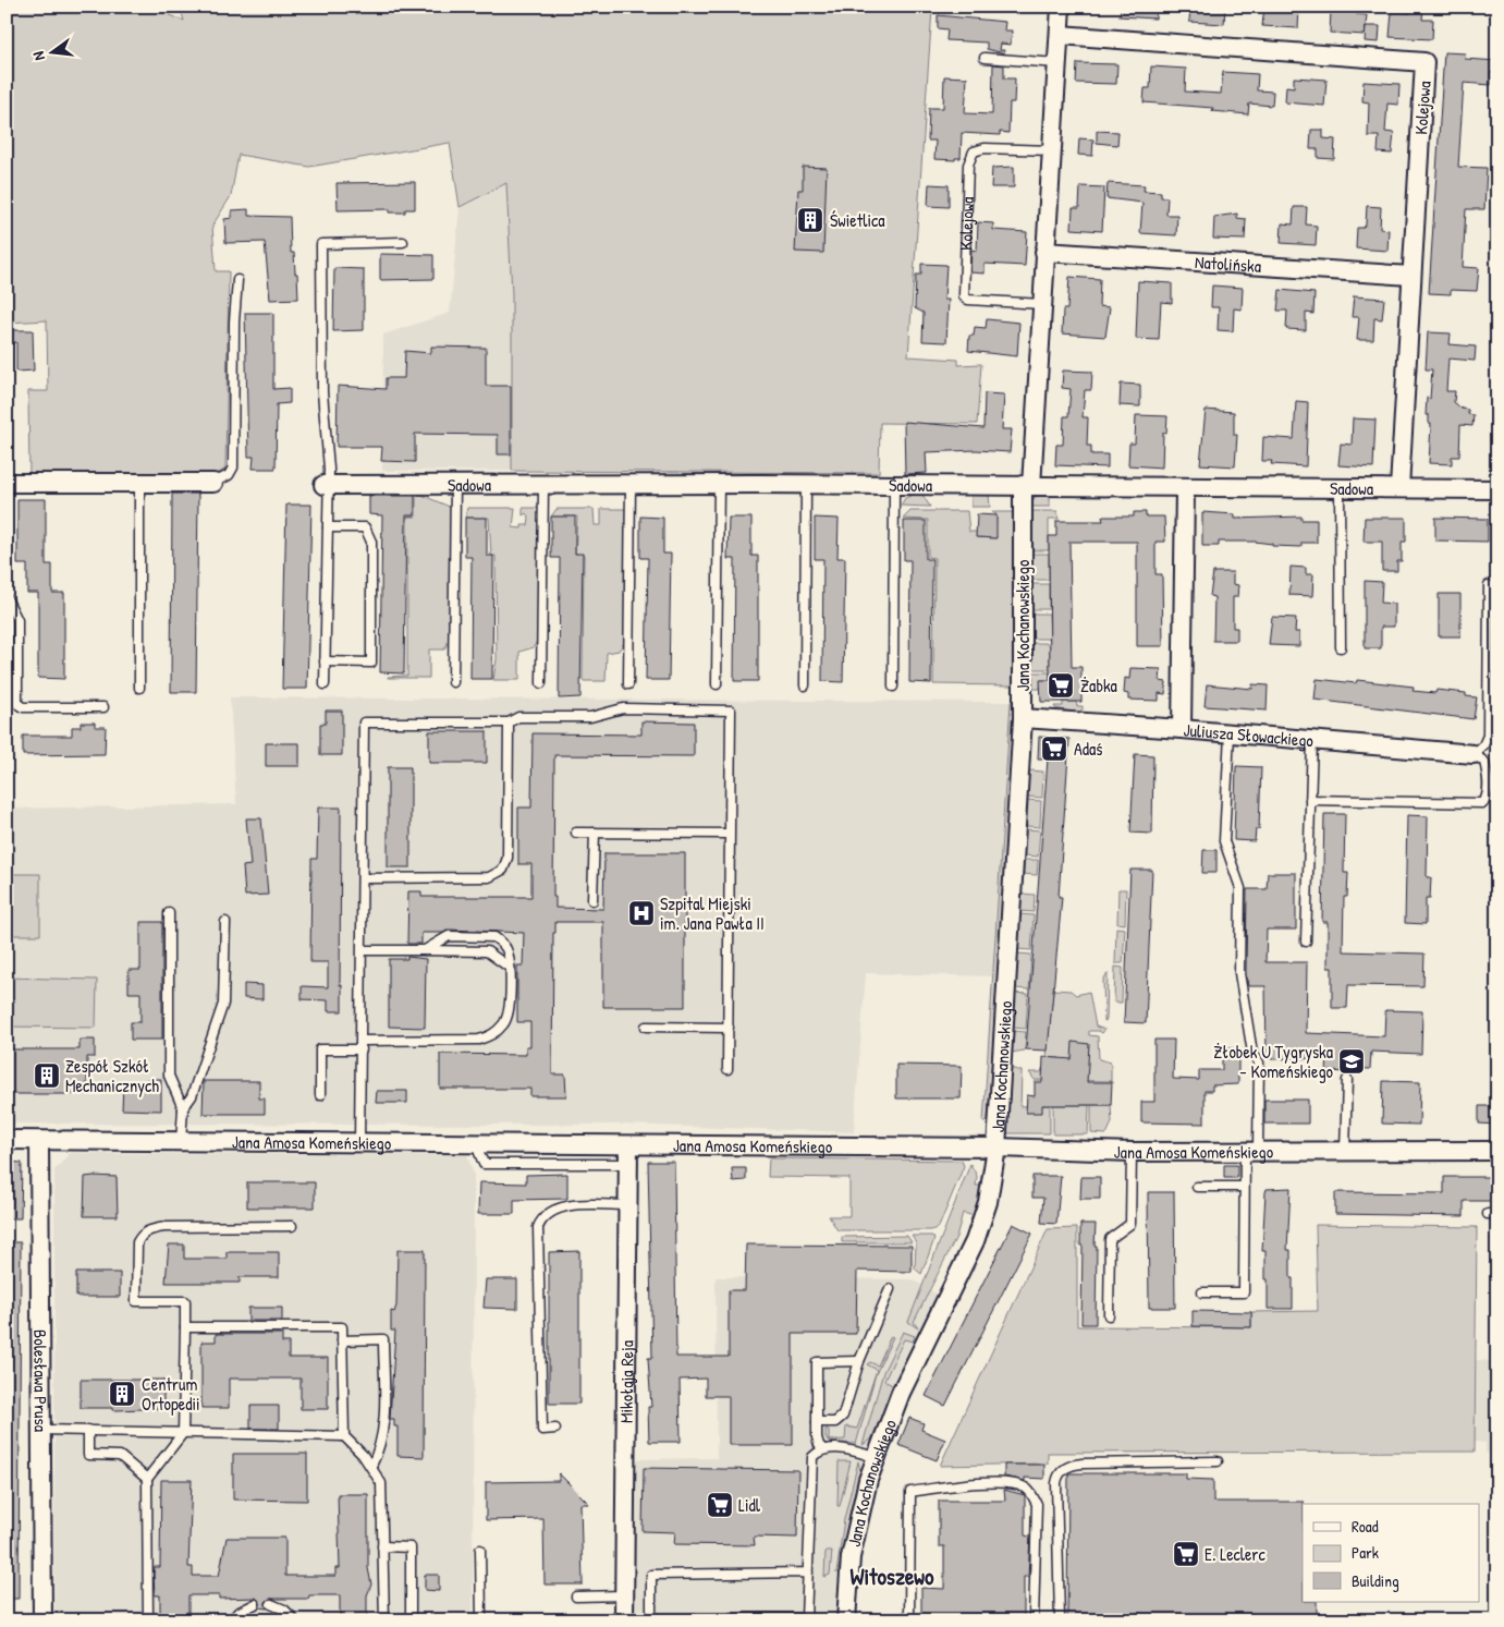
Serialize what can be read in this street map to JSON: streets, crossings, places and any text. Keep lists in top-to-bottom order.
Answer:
{
  "streets": {
    "street": [
      "Kolejowa",
      "Natolińska",
      "Sadowa",
      "Jana Kochanowskiego",
      "Juliusza Słowackiego",
      "Jana Amosa Komeńskiego",
      "Bolesława Prusa",
      "Mikołaja Reja"
    ]
  },
  "crossings": [
    ["Kolejowa", "Natolińska"],
    ["Kolejowa", "Sadowa"],
    ["Sadowa", "Jana Kochanowskiego"],
    ["Jana Kochanowskiego", "Juliusza Słowackiego"],
    ["Jana Kochanowskiego", "Jana Amosa Komeńskiego"],
    ["Jana Amosa Komeńskiego", "Bolesława Prusa"],
    ["Jana Amosa Komeńskiego", "Mikołaja Reja"]
  ],
  "districts": ["Witoszewo"],
  "places": {
    "building": ["Świetlica", "Zespół Szkół Mechanicznych", "Centrum Ortopedii"],
    "supermarket": [
      "Żabka",
      "Adaś",
      "Lidl",
      "E. Leclerc"
    ],
    "hospital": ["Szpital Miejski im. Jana Pawła II"],
    "school or university": ["Żłobek U Tygryska - Komeńskiego"]
  },
  "legend": ["Road", "Park", "Building"],
  "north": "left"
}
